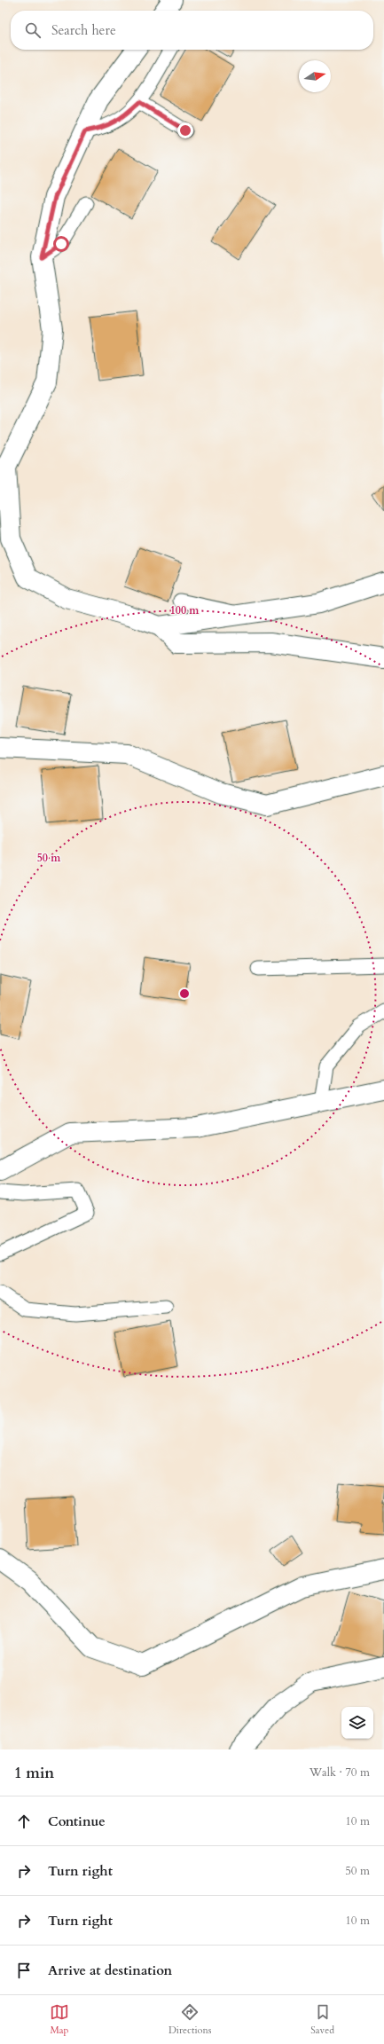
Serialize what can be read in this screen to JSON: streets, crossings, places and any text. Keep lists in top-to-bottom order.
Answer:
{
  "north": "right",
  "page": {
    "search": "Search here",
    "heading": ["1 min", "Walk · 70 m"],
    "list": [
      ["Continue", "10 m"],
      ["Turn right", "50 m"],
      ["Turn right", "10 m"],
      "Arrive at destination"
    ],
    "nav": ["Map", "Directions", "Saved"]
  },
  "rings": ["100 m", "50 m"]
}
